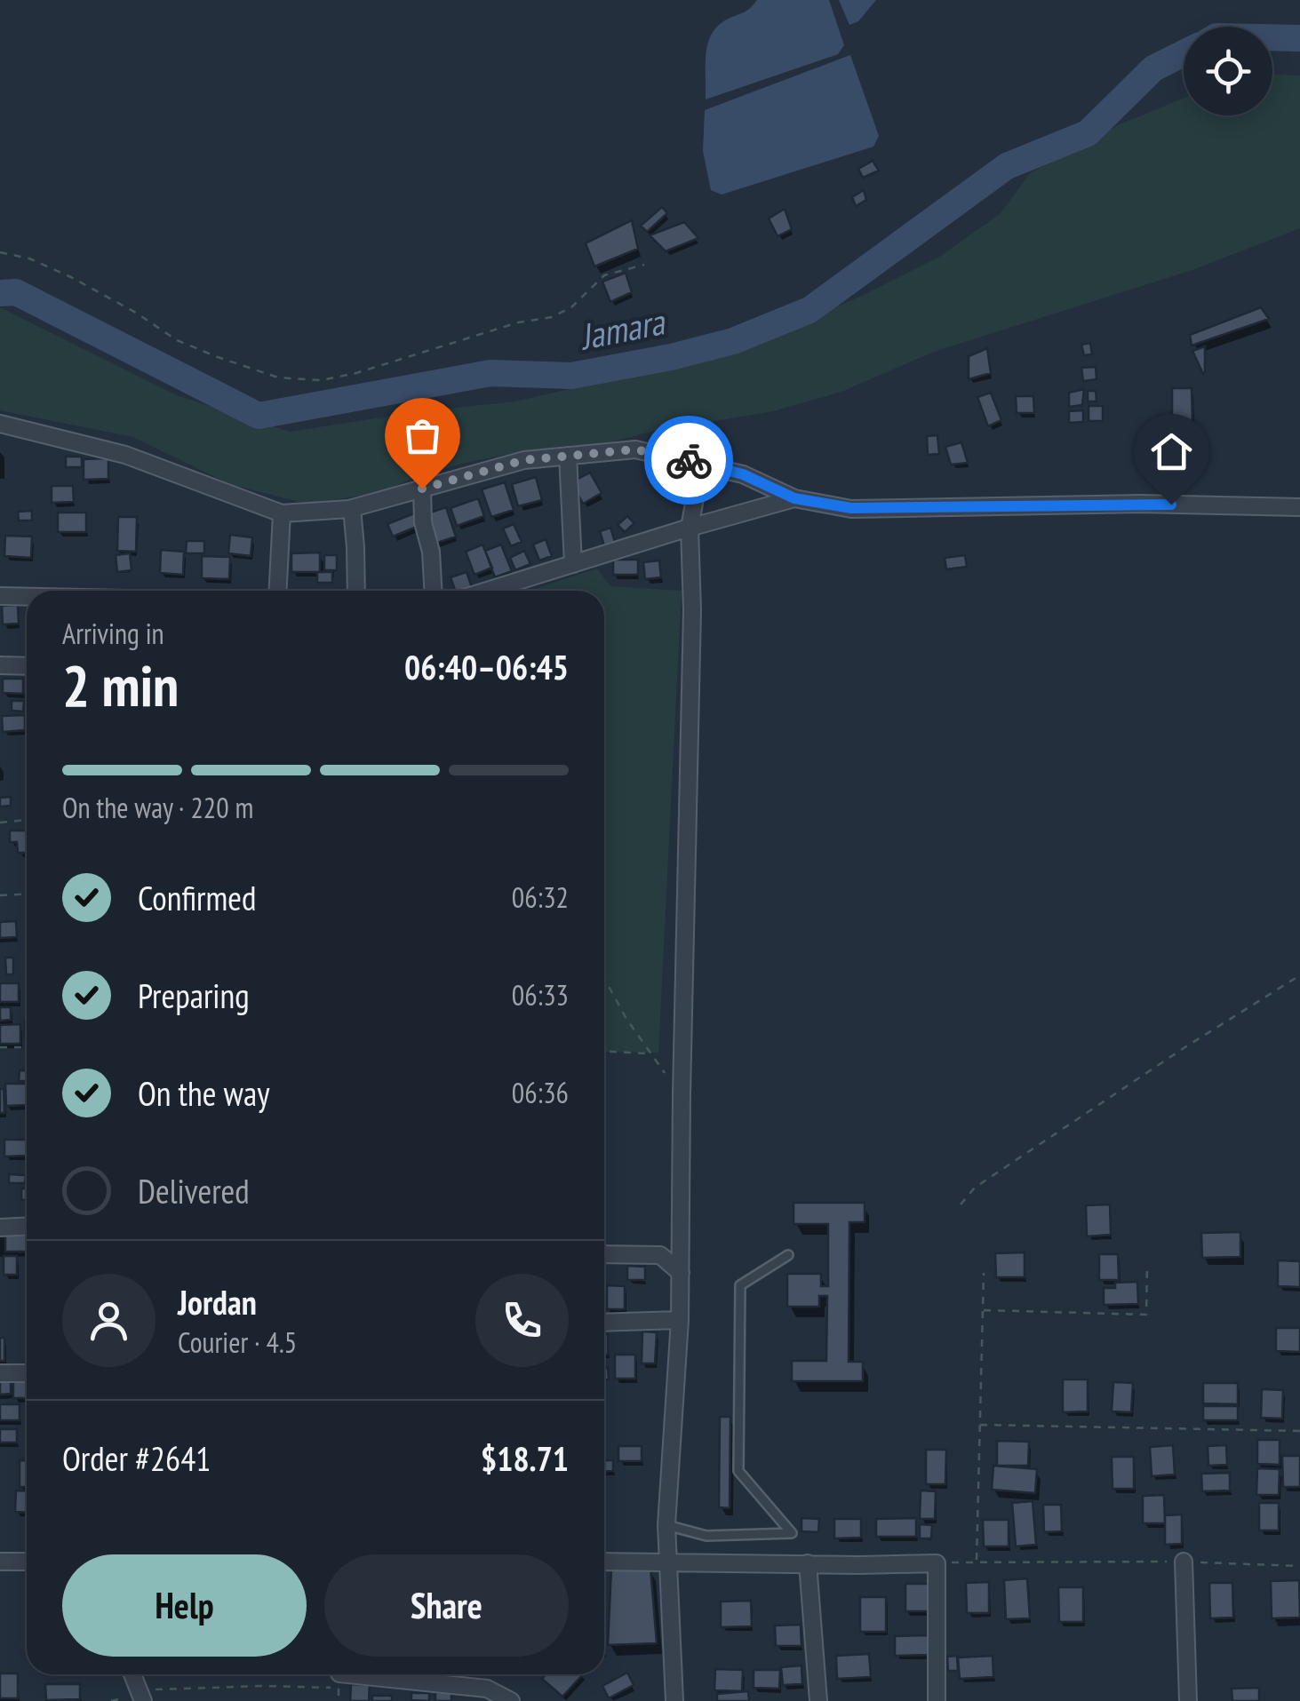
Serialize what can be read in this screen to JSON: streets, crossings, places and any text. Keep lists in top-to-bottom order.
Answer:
{
  "water": ["Jamara"],
  "page": {
    "heading": ["2 min", "Arriving in", "06:40–06:45"],
    "panel": [
      "Jordan",
      "Courier · 4.5",
      "Order #2641",
      "$18.71"
    ],
    "bar": "On the way · 220 m",
    "list": [
      ["Confirmed", "06:32"],
      ["Preparing", "06:33"],
      ["On the way", "06:36"],
      "Delivered"
    ],
    "buttons": ["Help", "Share"]
  }
}
